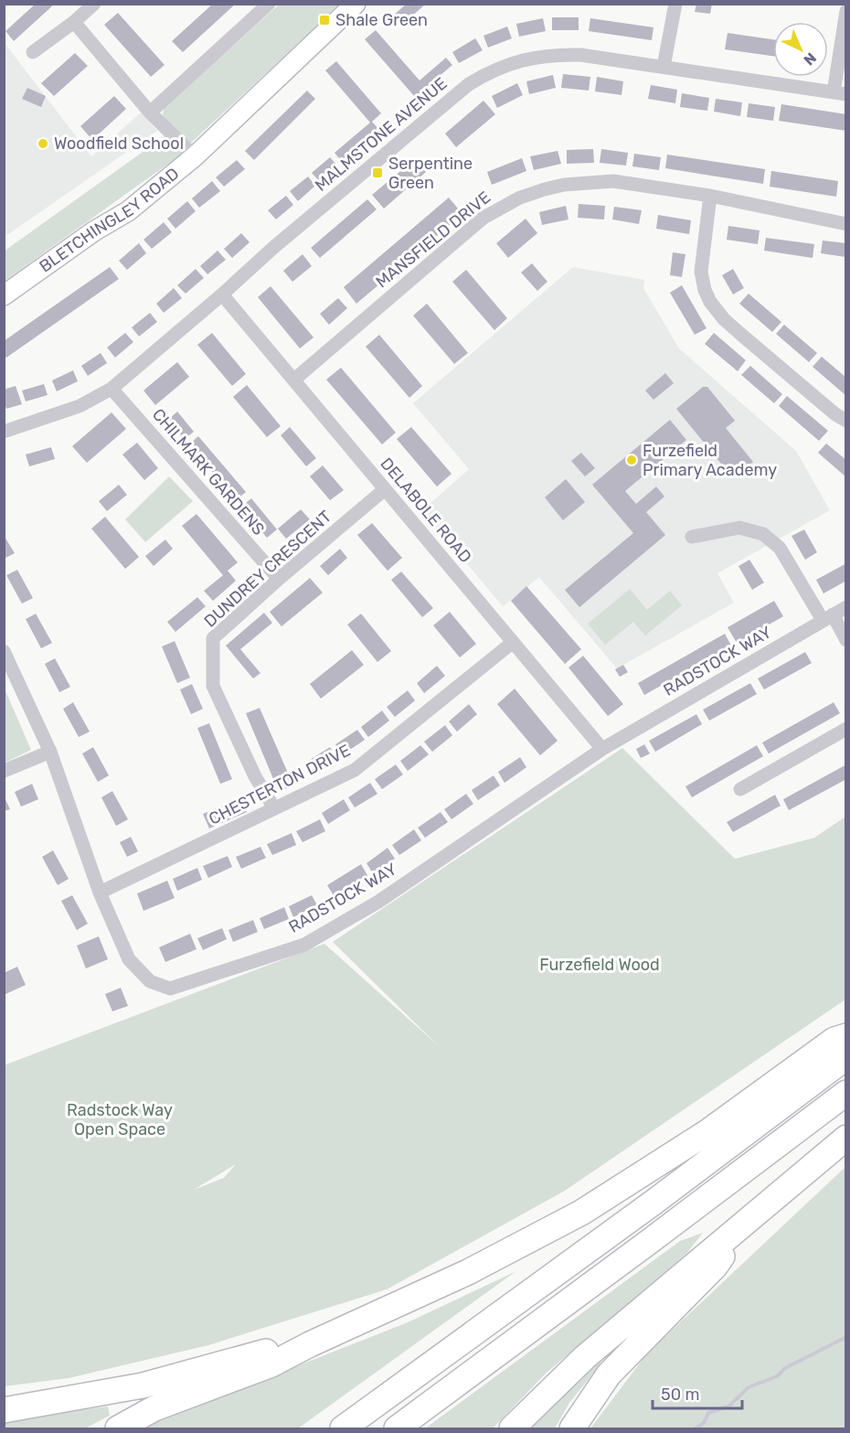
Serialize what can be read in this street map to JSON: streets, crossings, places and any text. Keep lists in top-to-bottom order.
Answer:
{
  "streets": {
    "street": [
      "MALMSTONE AVENUE",
      "BLETCHINGLEY ROAD",
      "MANSFIELD DRIVE",
      "CHILMARK GARDENS",
      "DELABOLE ROAD",
      "DUNDREY CRESCENT",
      "RADSTOCK WAY",
      "CHESTERTON DRIVE"
    ]
  },
  "crossings": [
    ["MALMSTONE AVENUE", "CHILMARK GARDENS"],
    ["MALMSTONE AVENUE", "DELABOLE ROAD"],
    ["MANSFIELD DRIVE", "DELABOLE ROAD"],
    ["CHILMARK GARDENS", "DUNDREY CRESCENT"],
    ["DELABOLE ROAD", "DUNDREY CRESCENT"],
    ["DELABOLE ROAD", "RADSTOCK WAY"],
    ["DELABOLE ROAD", "CHESTERTON DRIVE"],
    ["DUNDREY CRESCENT", "CHESTERTON DRIVE"],
    ["RADSTOCK WAY", "CHESTERTON DRIVE"]
  ],
  "parks": ["Furzefield Wood", "Radstock Way Open Space"],
  "places": {
    "transit": ["Shale Green", "Serpentine Green"],
    "other": ["Woodfield School", "Furzefield Primary Academy"]
  },
  "scale_bar": "50 m",
  "north": "bottom right"
}
